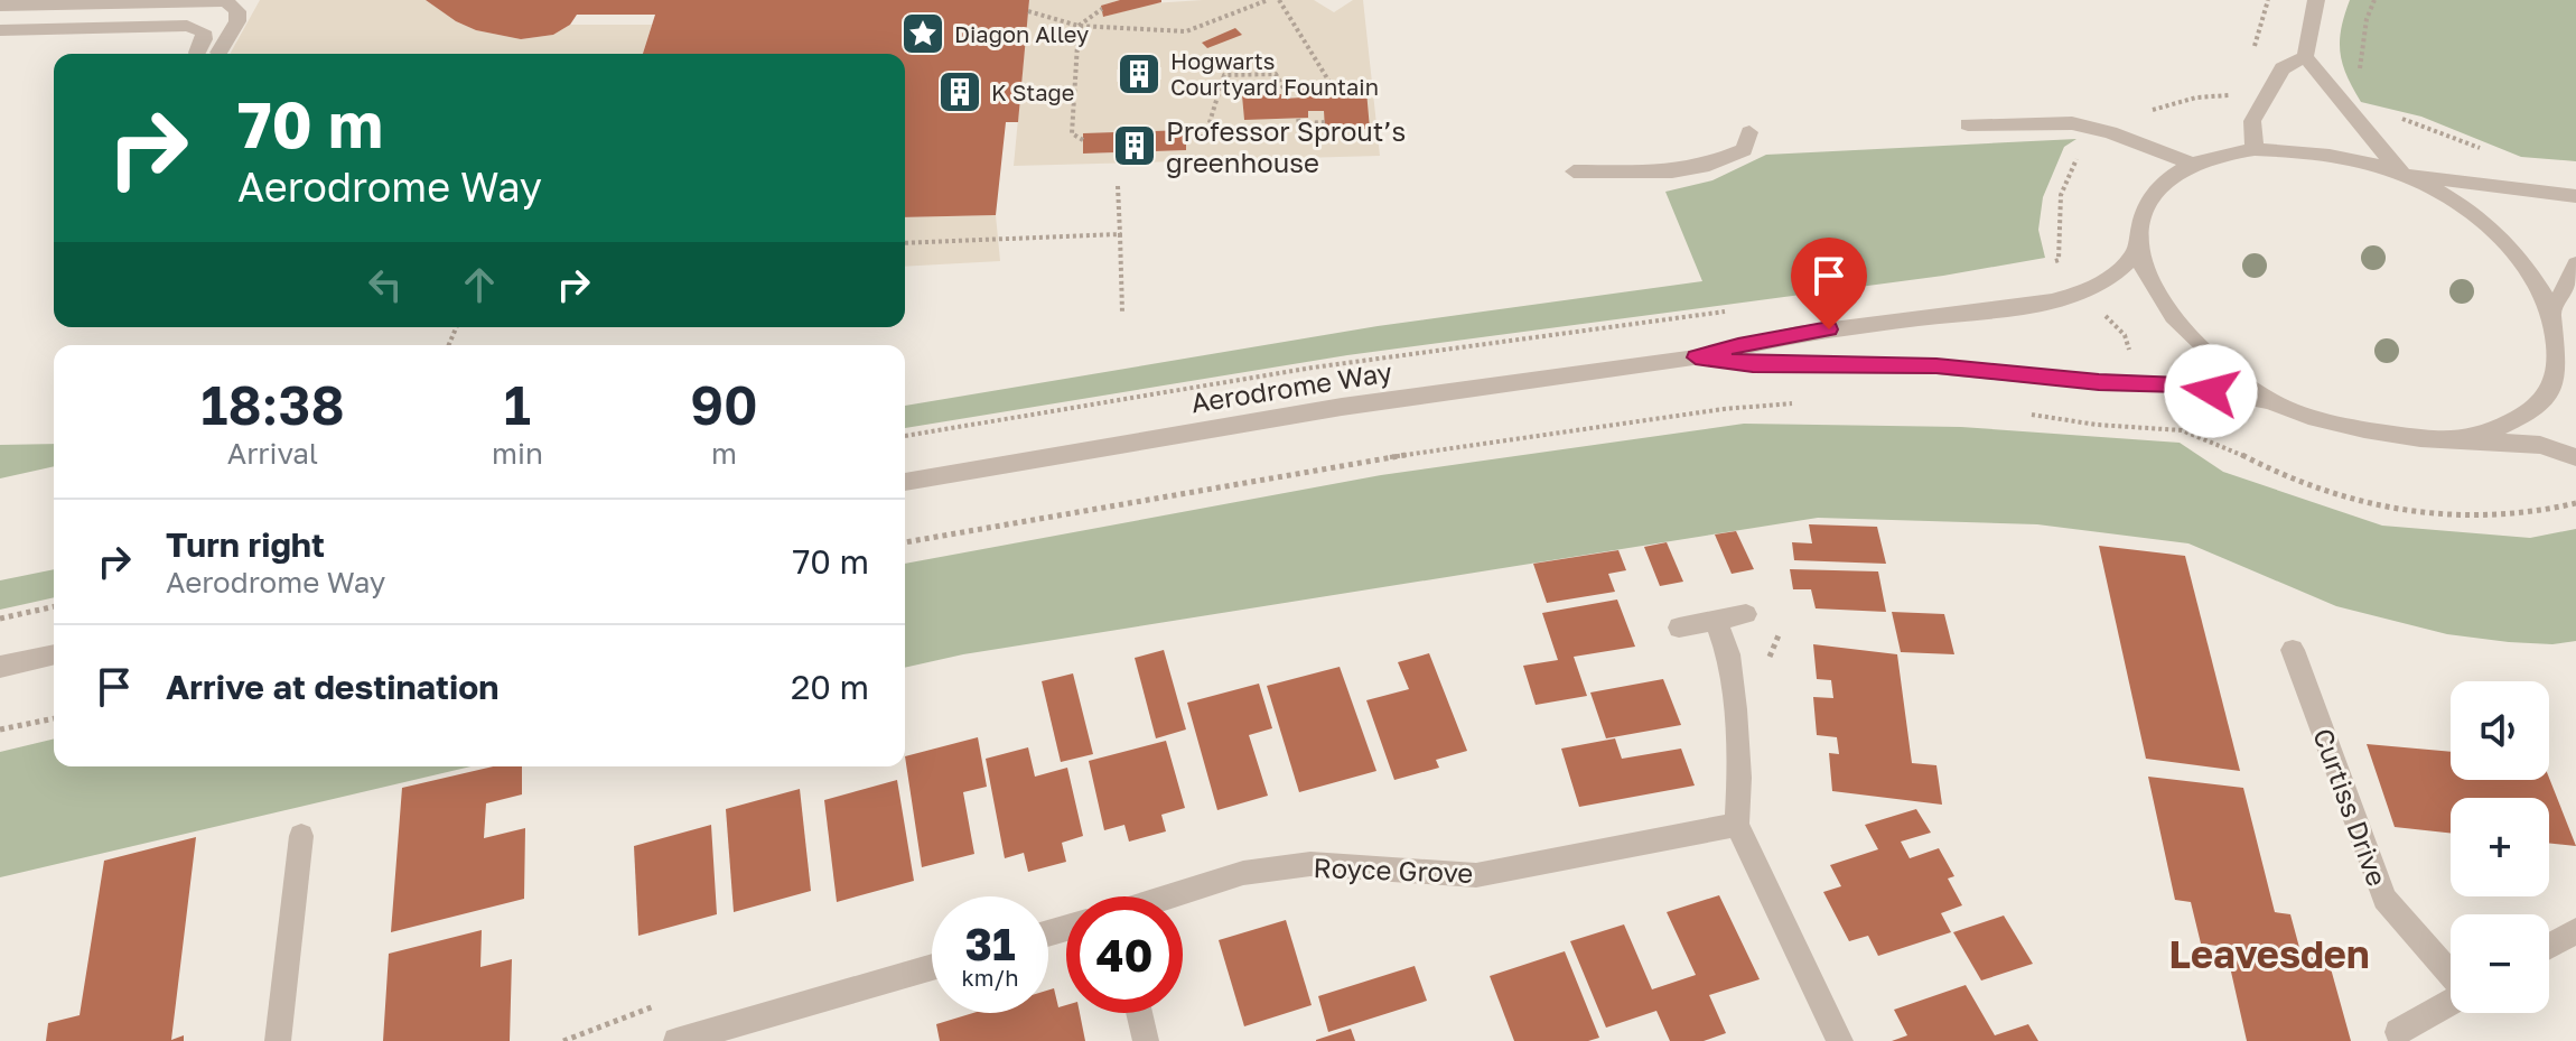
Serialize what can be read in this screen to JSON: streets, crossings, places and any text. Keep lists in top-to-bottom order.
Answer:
{
  "streets": {
    "street": ["Aerodrome Way", "Curtiss Drive", "Royce Grove"]
  },
  "districts": ["Leavesden"],
  "places": {
    "place": ["Diagon Alley"],
    "building": ["Hogwarts Courtyard Fountain", "K Stage", "Professor Sprout’s greenhouse"]
  },
  "page": {
    "turn": ["70 m", "Aerodrome Way"],
    "eta": [
      "18:38",
      "Arrival",
      "1",
      "min",
      "90",
      "m"
    ],
    "list": [
      {
        "name": "Turn right",
        "note": "Aerodrome Way",
        "value": "70 m"
      },
      {
        "name": "Arrive at destination",
        "value": "20 m"
      }
    ],
    "map_buttons": ["+", "−"],
    "speed": "31 km/h",
    "limit": "40"
  }
}
